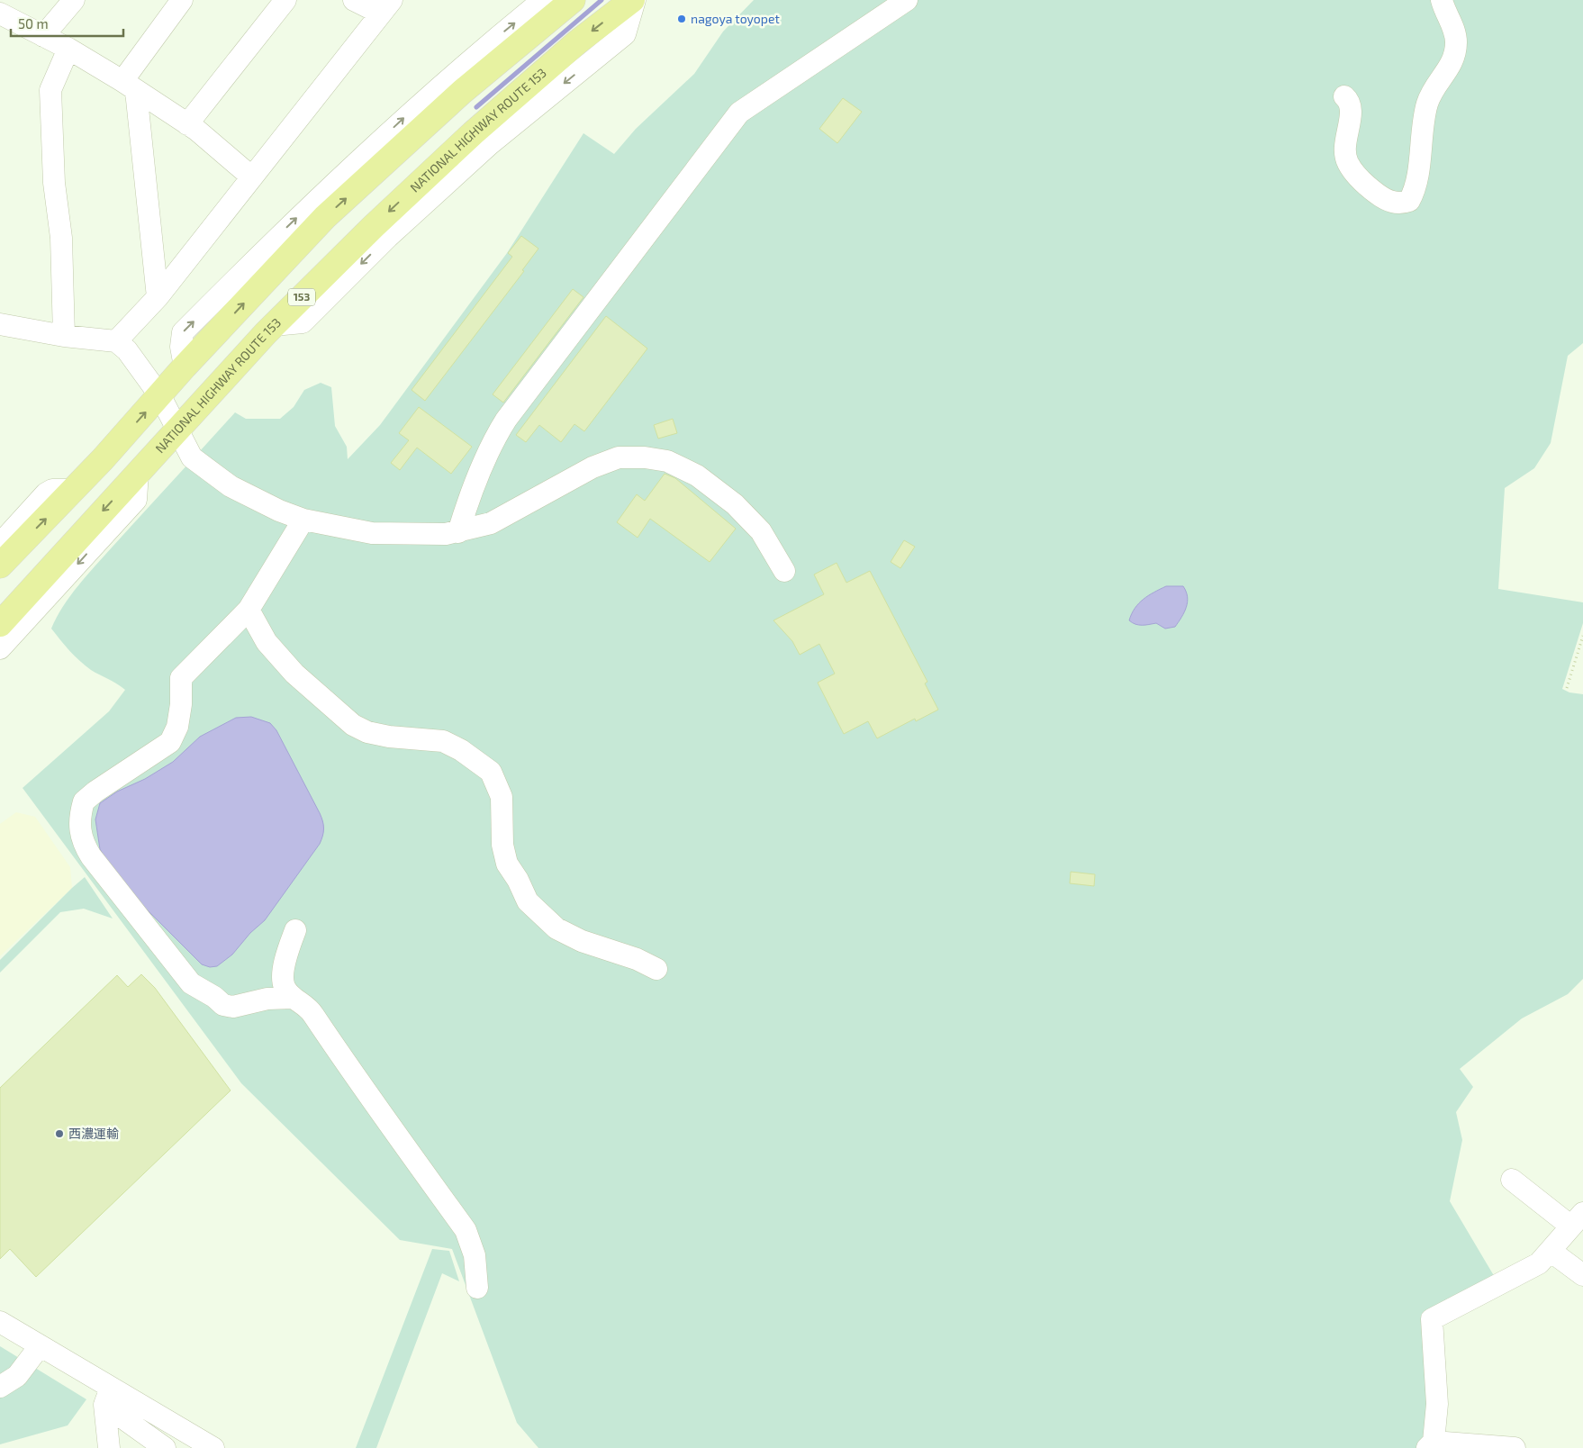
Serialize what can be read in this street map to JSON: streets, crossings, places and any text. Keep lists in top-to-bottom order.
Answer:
{
  "streets": {
    "highway": ["NATIONAL HIGHWAY ROUTE 153", "153"]
  },
  "places": ["nagoya toyopet", "西濃運輸"],
  "scale_bar": "50 m"
}
